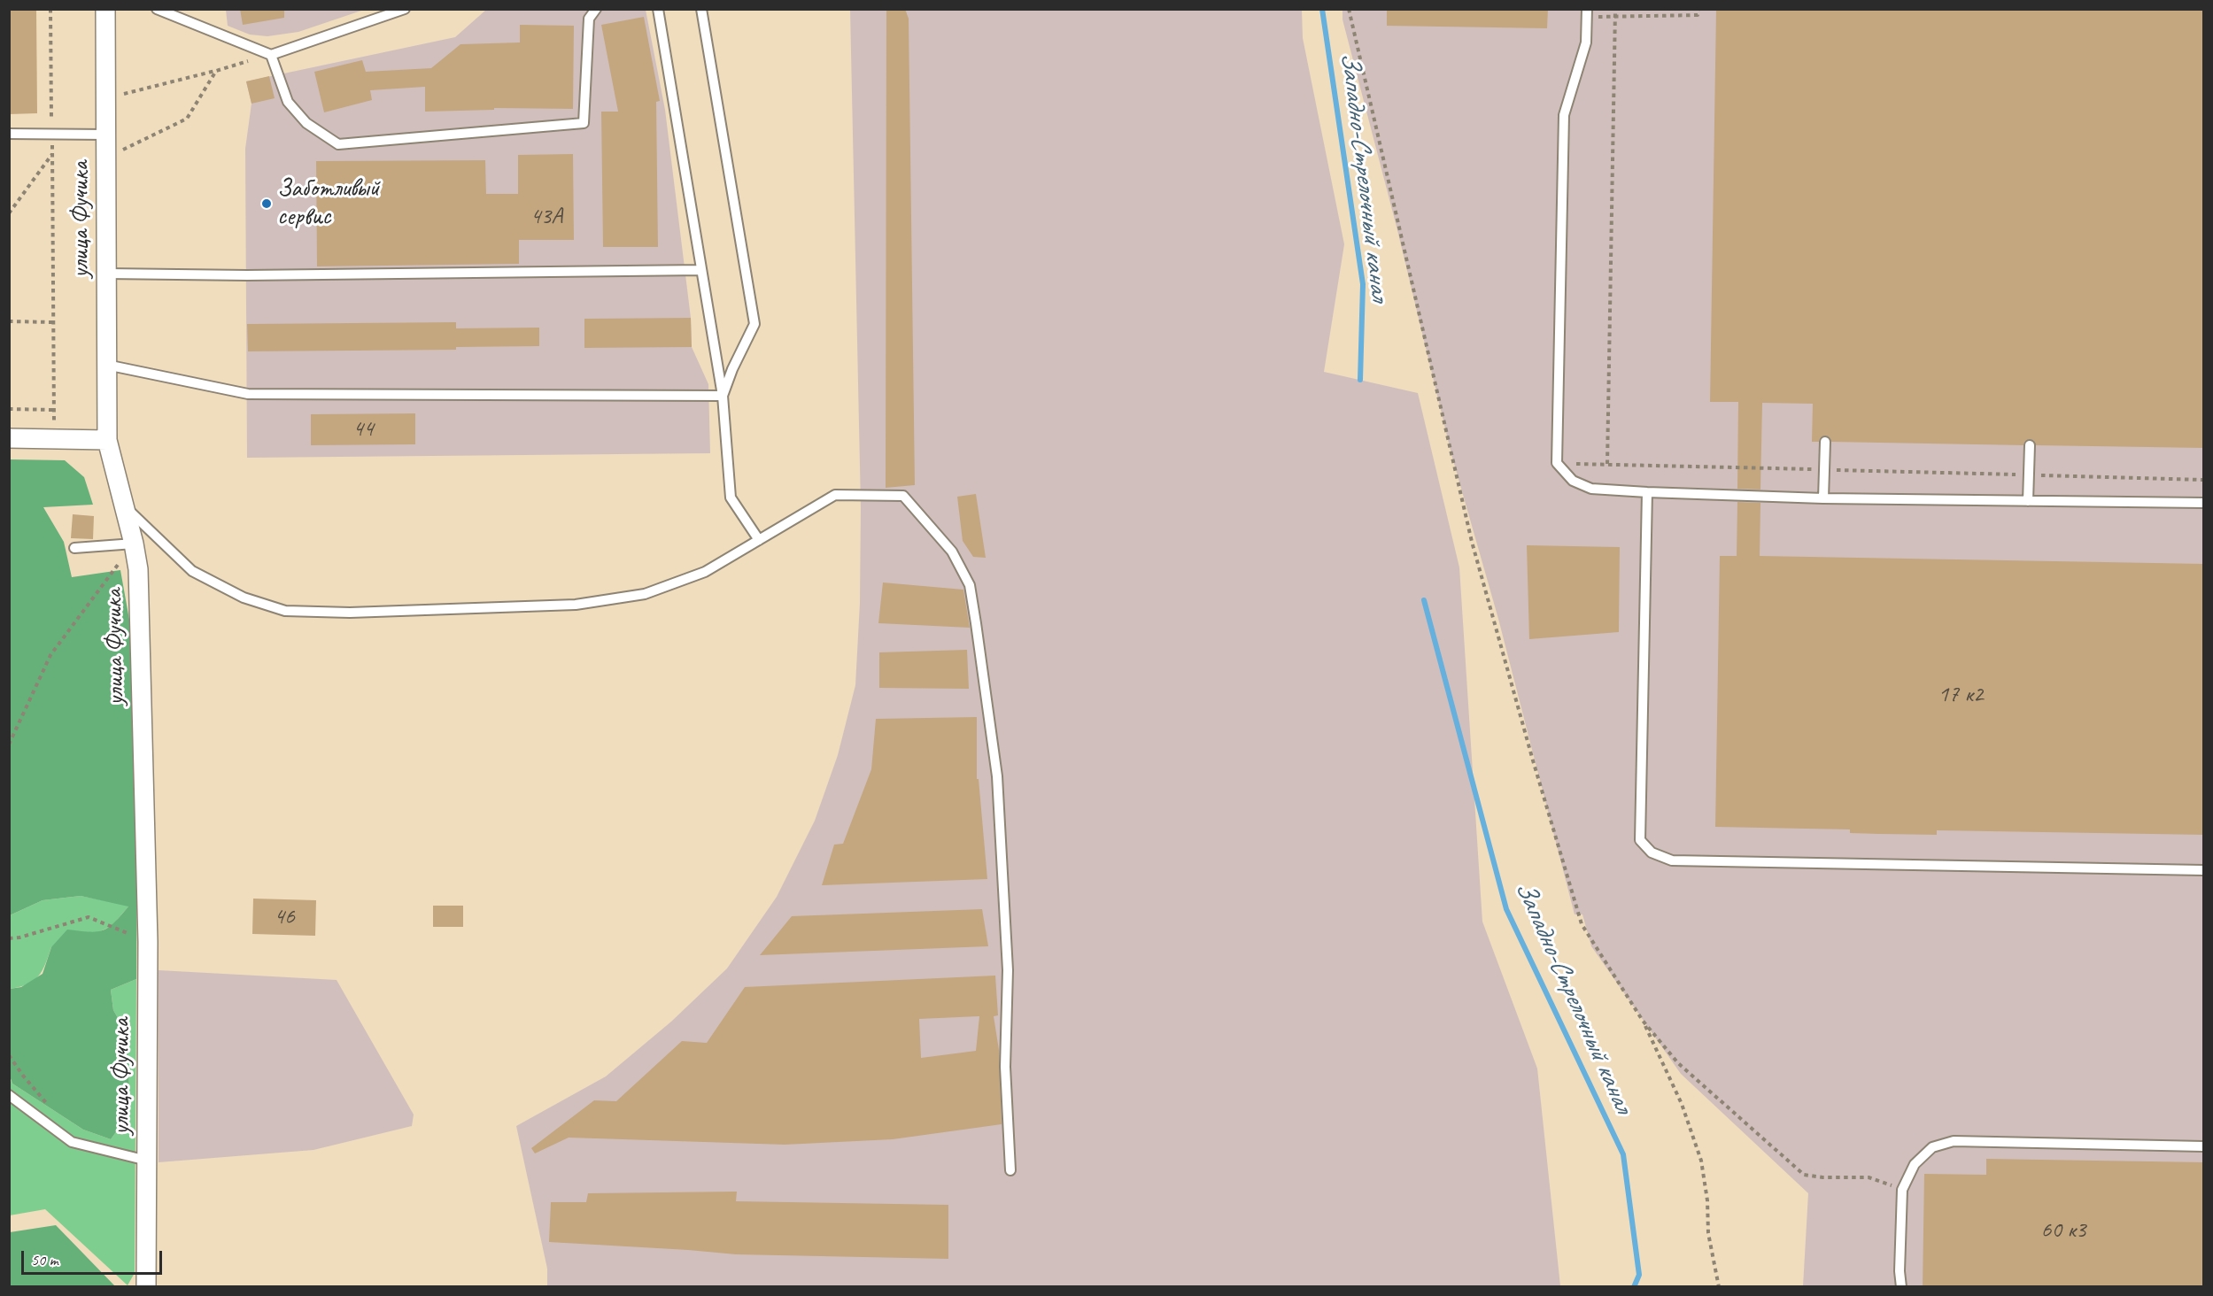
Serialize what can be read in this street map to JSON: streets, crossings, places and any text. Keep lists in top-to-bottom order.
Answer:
{
  "streets": {
    "street": ["улица Фучика"]
  },
  "water": ["Западно-Стрелочный канал"],
  "places": ["Заботливый сервис"],
  "house_numbers": [
    "43А",
    "44",
    "17 к2",
    "46",
    "60 к3"
  ],
  "scale_bar": "50 m"
}
